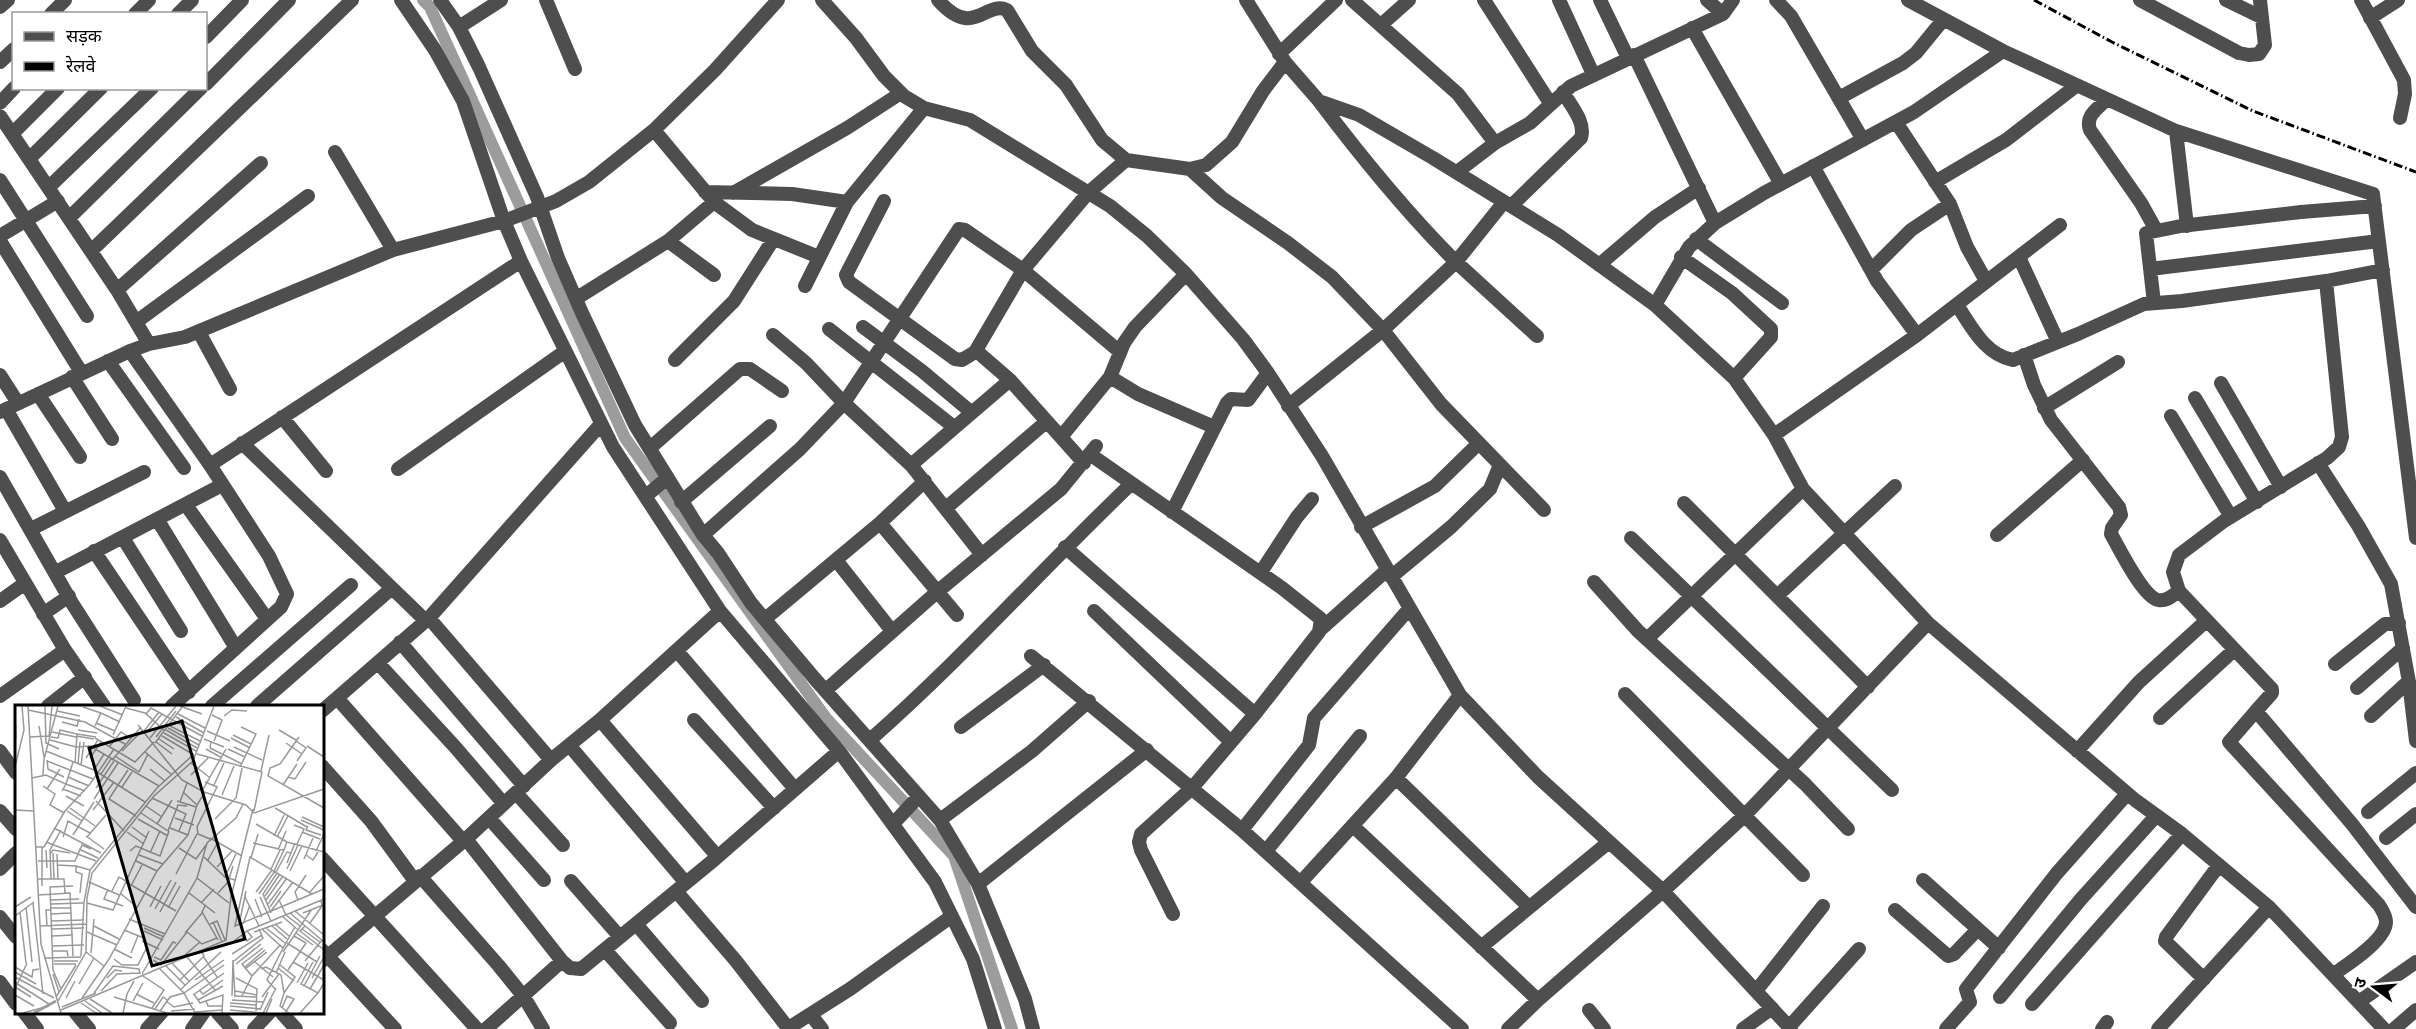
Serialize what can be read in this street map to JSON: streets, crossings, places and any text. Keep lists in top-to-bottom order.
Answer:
{
  "legend": ["सड़क", "रेलवे"],
  "north": "left"
}
